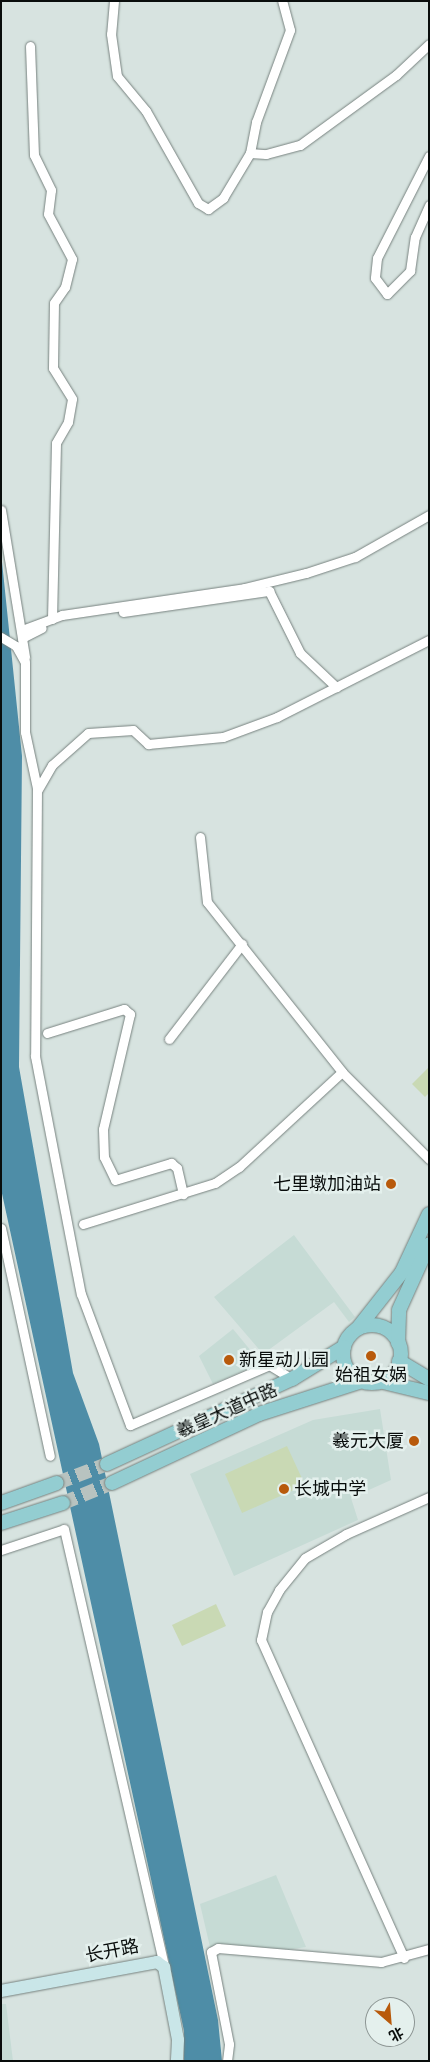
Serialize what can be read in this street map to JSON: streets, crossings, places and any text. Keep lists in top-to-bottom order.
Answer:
{
  "streets": {
    "main road": ["羲皇大道中路"],
    "street": ["长开路"]
  },
  "places": [
    "七里墩加油站",
    "始祖女娲",
    "新星动儿园",
    "羲元大厦",
    "长城中学"
  ],
  "north": "bottom right"
}
